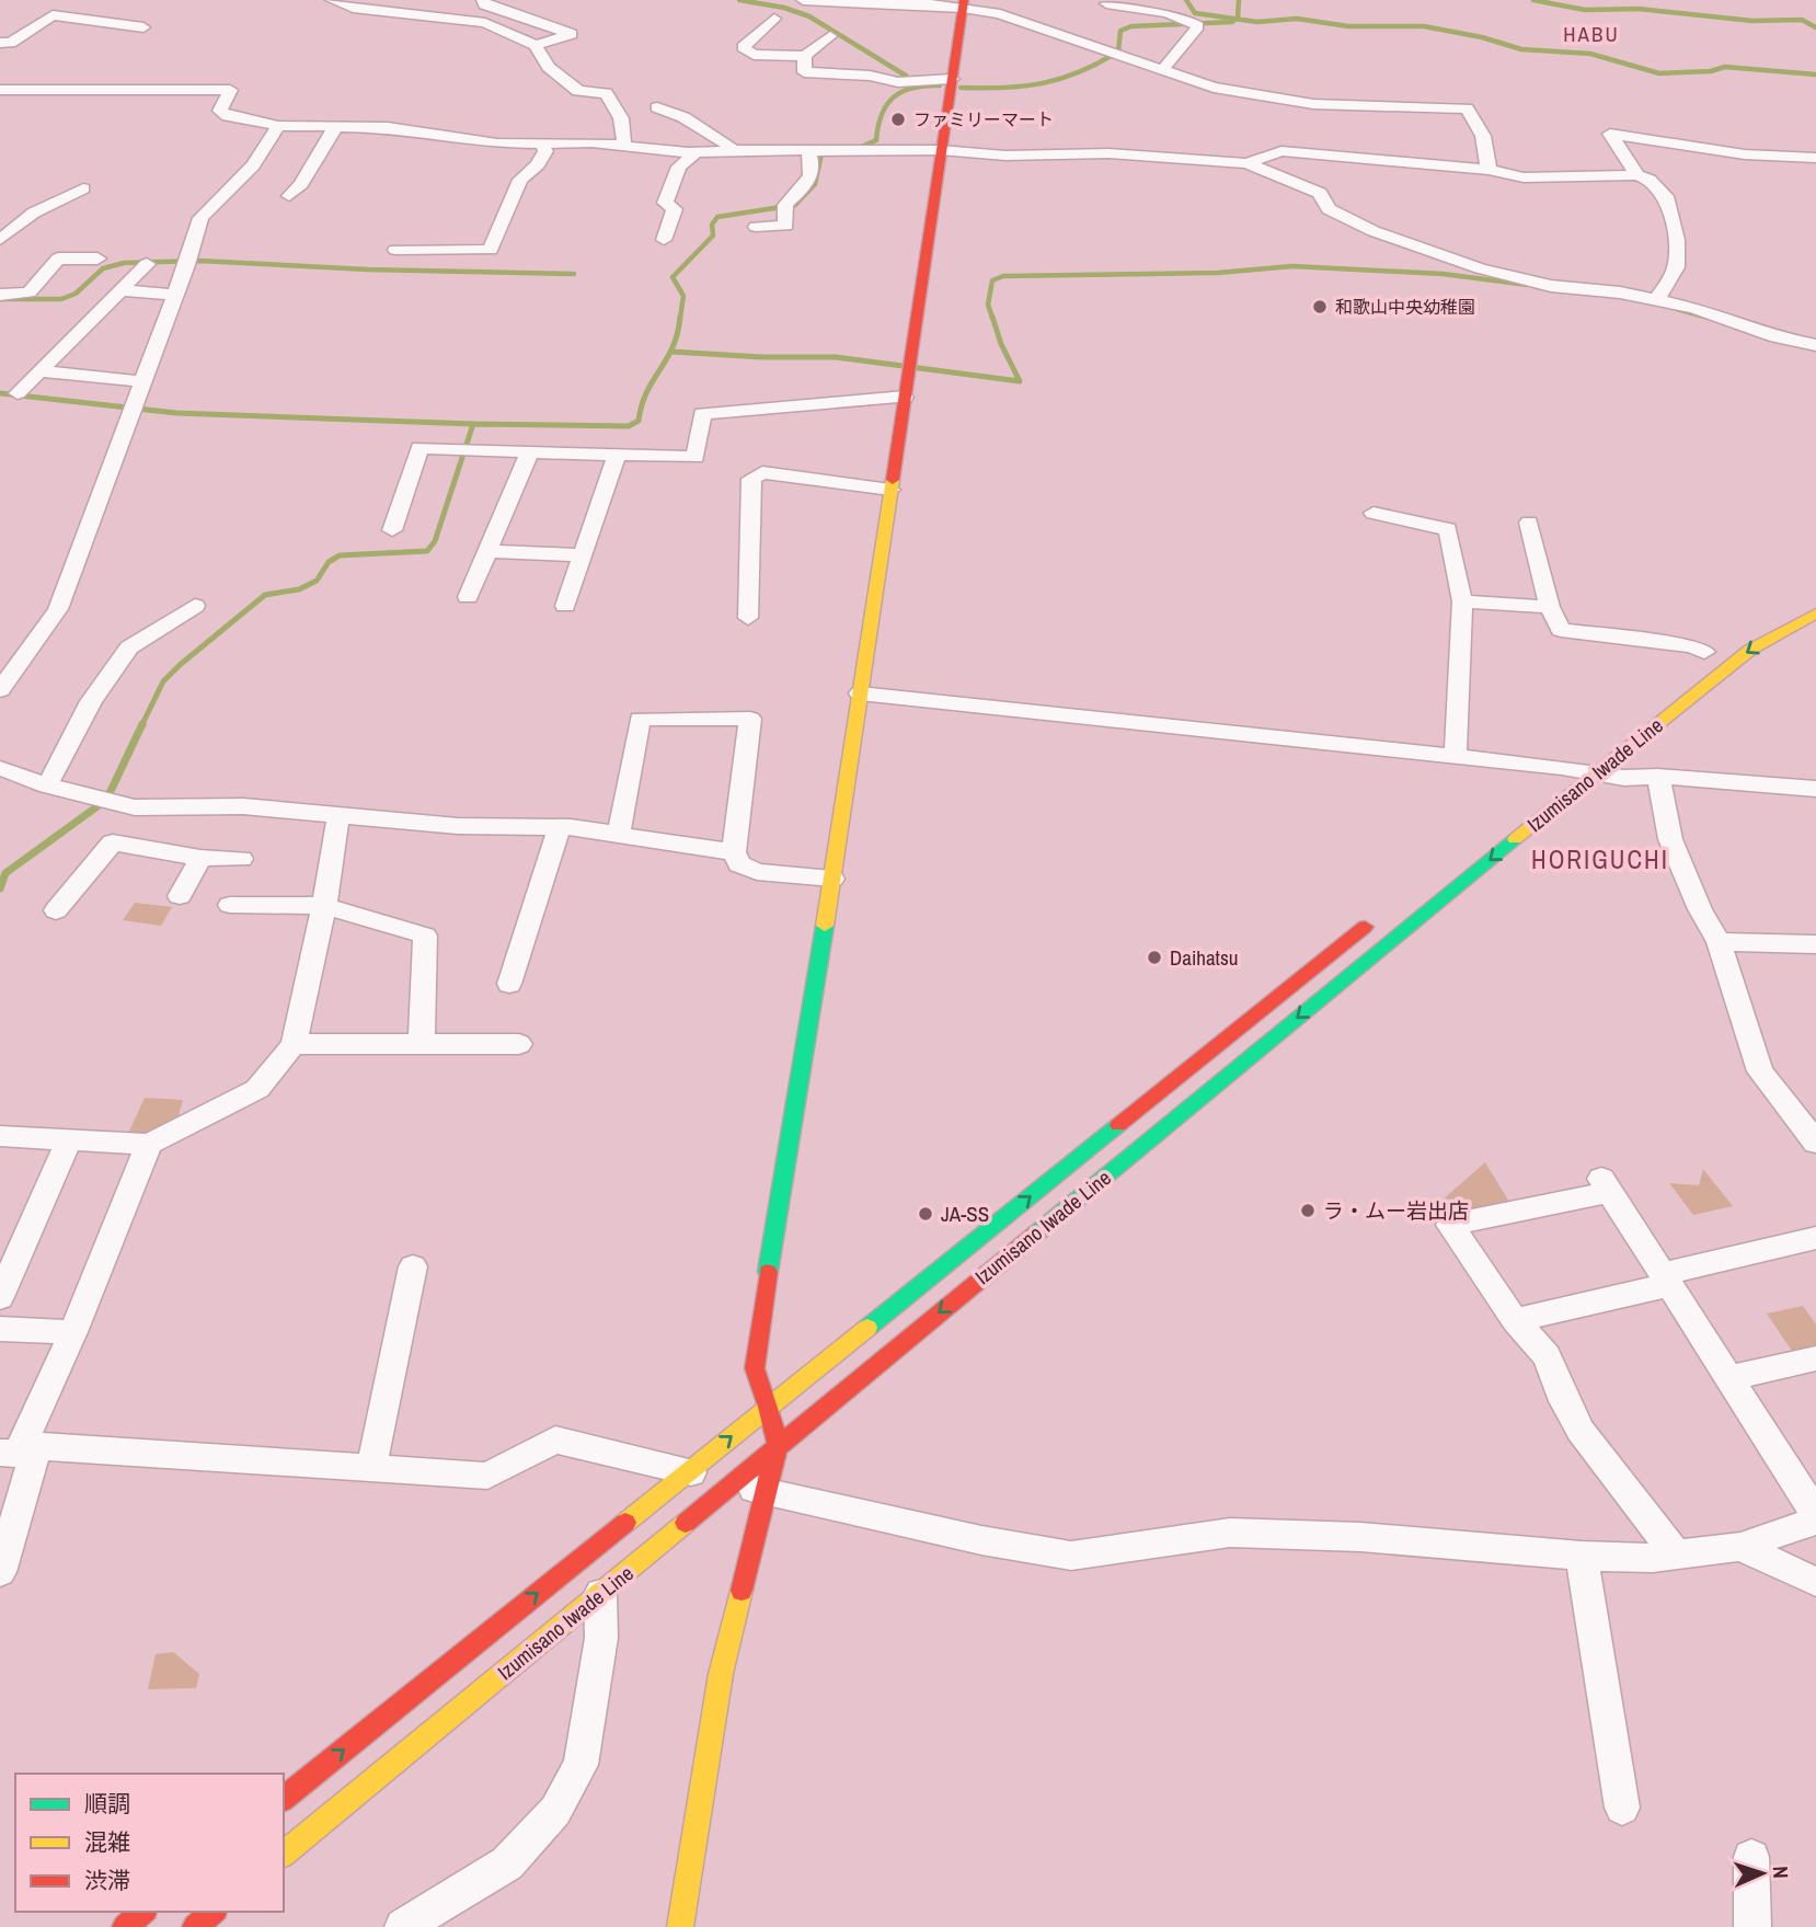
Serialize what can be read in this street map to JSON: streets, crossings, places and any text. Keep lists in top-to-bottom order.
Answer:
{
  "streets": {
    "main road": ["Izumisano Iwade Line"]
  },
  "districts": ["HABU", "HORIGUCHI"],
  "places": [
    "ファミリーマート",
    "和歌山中央幼稚園",
    "Daihatsu",
    "ラ・ムー岩出店",
    "JA-SS"
  ],
  "legend": ["順調", "混雑", "渋滞"],
  "north": "right"
}
